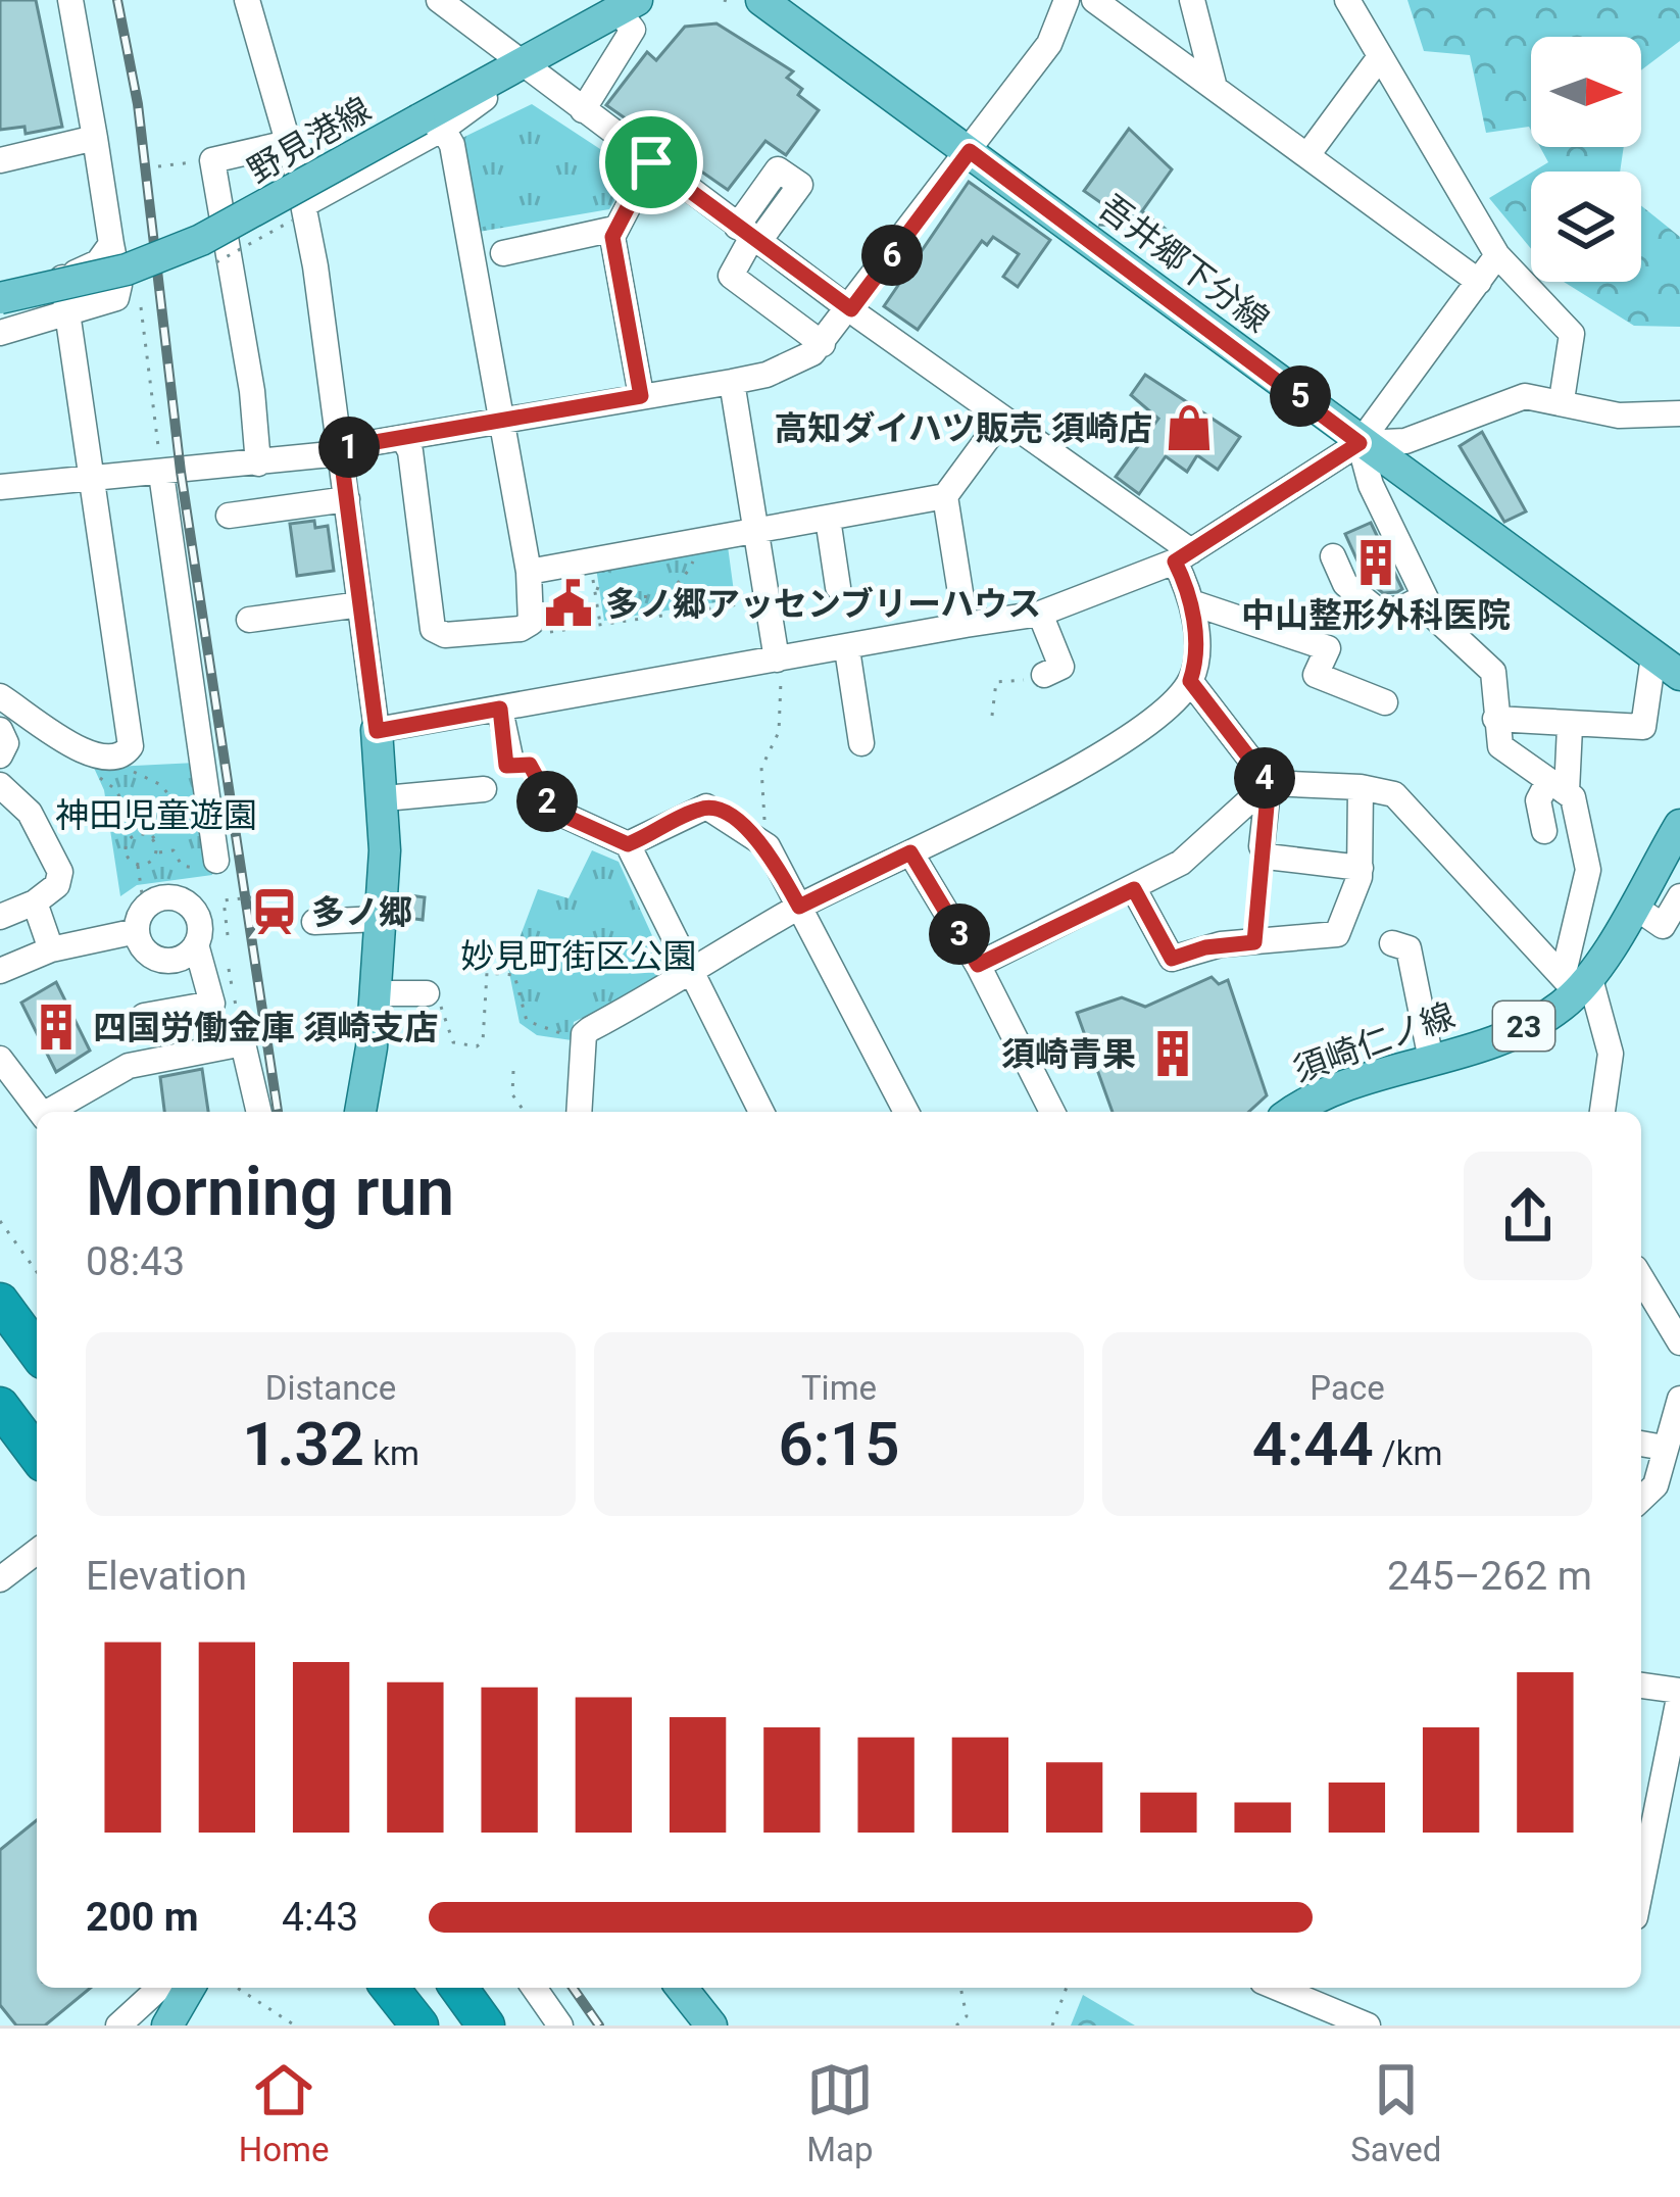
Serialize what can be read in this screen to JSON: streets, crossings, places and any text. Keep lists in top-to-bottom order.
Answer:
{
  "streets": {
    "main road": [
      "野見港線",
      "吾井郷下分線",
      "23",
      "須崎仁ノ線"
    ]
  },
  "parks": ["神田児童遊園", "妙見町街区公園"],
  "places": {
    "shop": ["高知ダイハツ販売 須崎店"],
    "building": ["中山整形外科医院", "四国労働金庫 須崎支店", "須崎青果"],
    "public building": ["多ノ郷アッセンブリーハウス"],
    "station": ["多ノ郷"]
  },
  "north": "right",
  "page": {
    "pins": [
      "6",
      "5",
      "1",
      "4",
      "2",
      "3"
    ],
    "heading": ["Morning run", "08:43"],
    "stats": [
      ["Distance", "1.32 km"],
      ["Time", "6:15"],
      ["Pace", "4:44 /km"]
    ],
    "chart": ["Elevation", "245–262 m"],
    "list": [
      {
        "name": "200 m",
        "note": "4:43"
      }
    ],
    "tabs": ["Home", "Map", "Saved"]
  }
}
